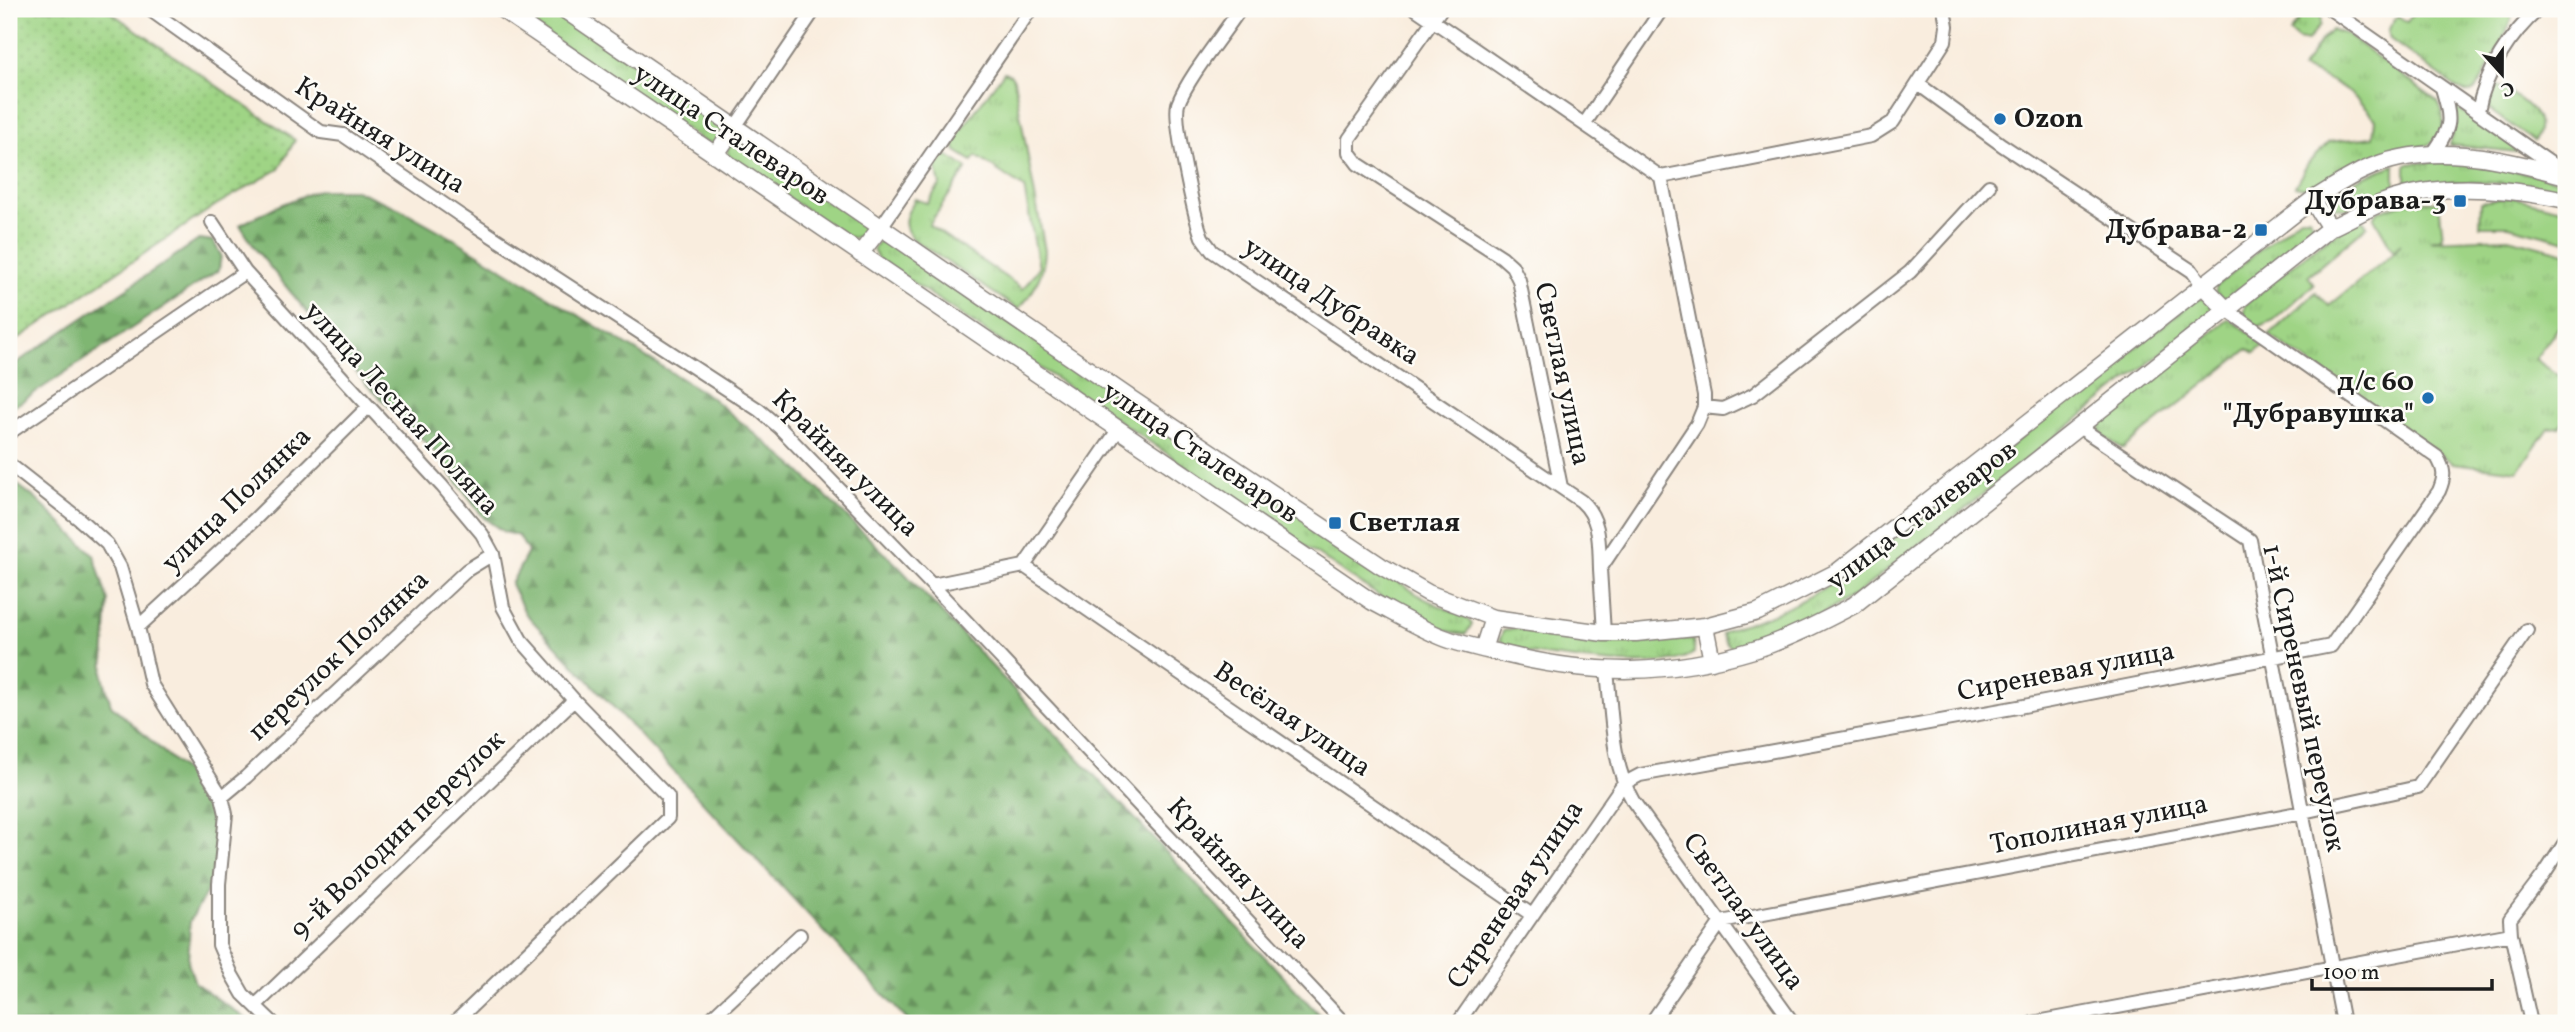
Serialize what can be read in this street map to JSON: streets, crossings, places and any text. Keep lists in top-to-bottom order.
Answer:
{
  "streets": {
    "main road": ["улица Сталеваров"],
    "street": [
      "Крайняя улица",
      "улица Дубравка",
      "Светлая улица",
      "улица Лесная Поляна",
      "улица Полянка",
      "переулок Полянка",
      "Сиреневая улица",
      "1-й Сиреневый переулок",
      "Весёлая улица",
      "Тополиная улица",
      "9-й Володин переулок"
    ]
  },
  "crossings": [
    ["улица Сталеваров", "улица Дубравка"],
    ["улица Сталеваров", "Светлая улица"],
    ["улица Сталеваров", "Сиреневая улица"],
    ["улица Сталеваров", "1-й Сиреневый переулок"],
    ["улица Дубравка", "Светлая улица"],
    ["Светлая улица", "Сиреневая улица"],
    ["Светлая улица", "Тополиная улица"],
    ["улица Лесная Поляна", "улица Полянка"],
    ["улица Лесная Поляна", "переулок Полянка"],
    ["улица Лесная Поляна", "9-й Володин переулок"],
    ["Сиреневая улица", "1-й Сиреневый переулок"],
    ["Сиреневая улица", "Весёлая улица"],
    ["1-й Сиреневый переулок", "Тополиная улица"]
  ],
  "places": {
    "other": ["Ozon", "д/с 60 \"Дубравушка\""],
    "transit": ["Дубрава-3", "Дубрава-2", "Светлая"]
  },
  "scale_bar": "100 m",
  "north": "bottom"
}
